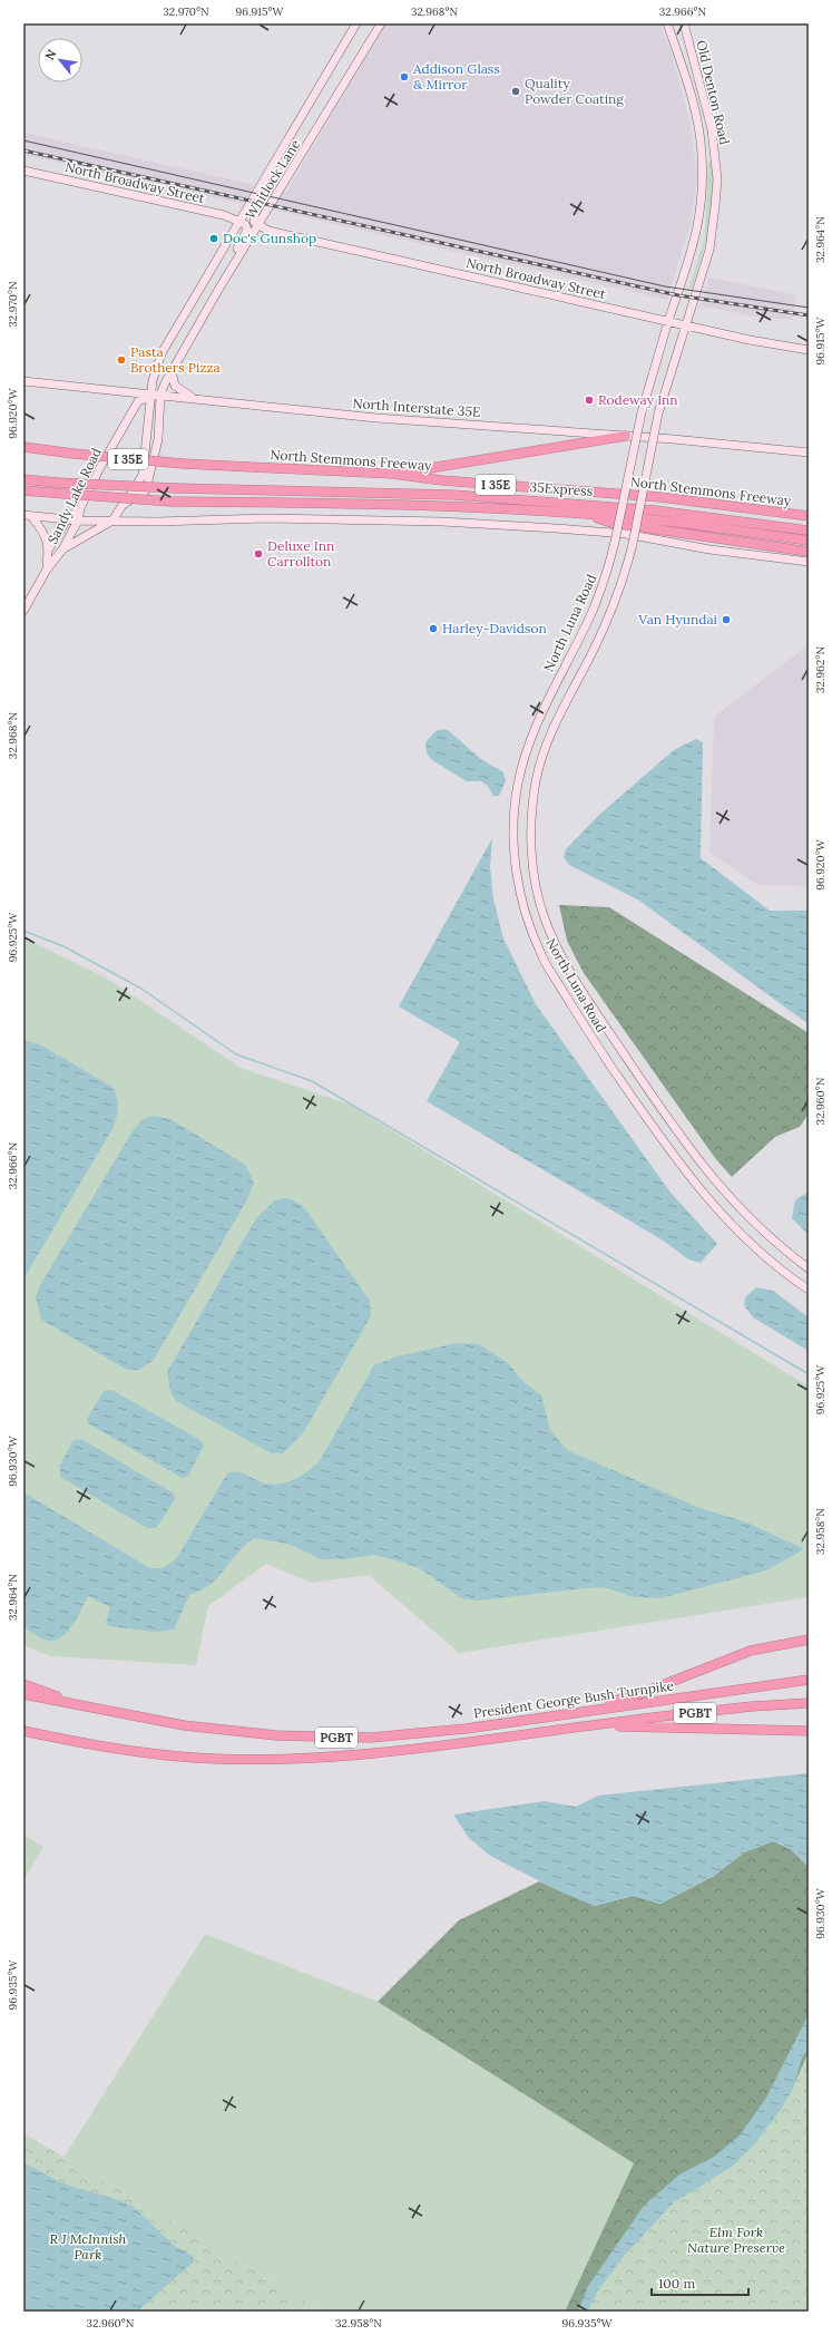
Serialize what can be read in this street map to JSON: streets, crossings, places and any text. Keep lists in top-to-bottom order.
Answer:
{
  "streets": {
    "highway": [
      "I 35E",
      "North Stemmons Freeway",
      "35Express",
      "President George Bush Turnpike",
      "PGBT"
    ],
    "main road": [
      "Old Denton Road",
      "Whitlock Lane",
      "North Broadway Street",
      "North Interstate 35E",
      "Sandy Lake Road",
      "North Luna Road"
    ]
  },
  "crossings": [
    ["Old Denton Road", "North Broadway Street"],
    ["Old Denton Road", "North Luna Road"],
    ["Whitlock Lane", "North Broadway Street"],
    ["Whitlock Lane", "North Interstate 35E"],
    ["Whitlock Lane", "Sandy Lake Road"],
    ["North Broadway Street", "North Luna Road"],
    ["North Interstate 35E", "Sandy Lake Road"]
  ],
  "parks": ["Elm Fork Nature Preserve", "R J McInnish Park"],
  "places": [
    "Addison Glass & Mirror",
    "Quality Powder Coating",
    "Doc's Gunshop",
    "Pasta Brothers Pizza",
    "Rodeway Inn",
    "Deluxe Inn Carrollton",
    "Van Hyundai",
    "Harley-Davidson"
  ],
  "scale_bar": "100 m",
  "north": "top left",
  "coordinates": [
    "32.970°N",
    "96.915°W",
    "32.968°N",
    "32.966°N",
    "32.964°N",
    "96.920°W",
    "32.962°N",
    "96.925°W",
    "32.960°N",
    "96.930°W",
    "32.958°N",
    "96.935°W"
  ]
}
